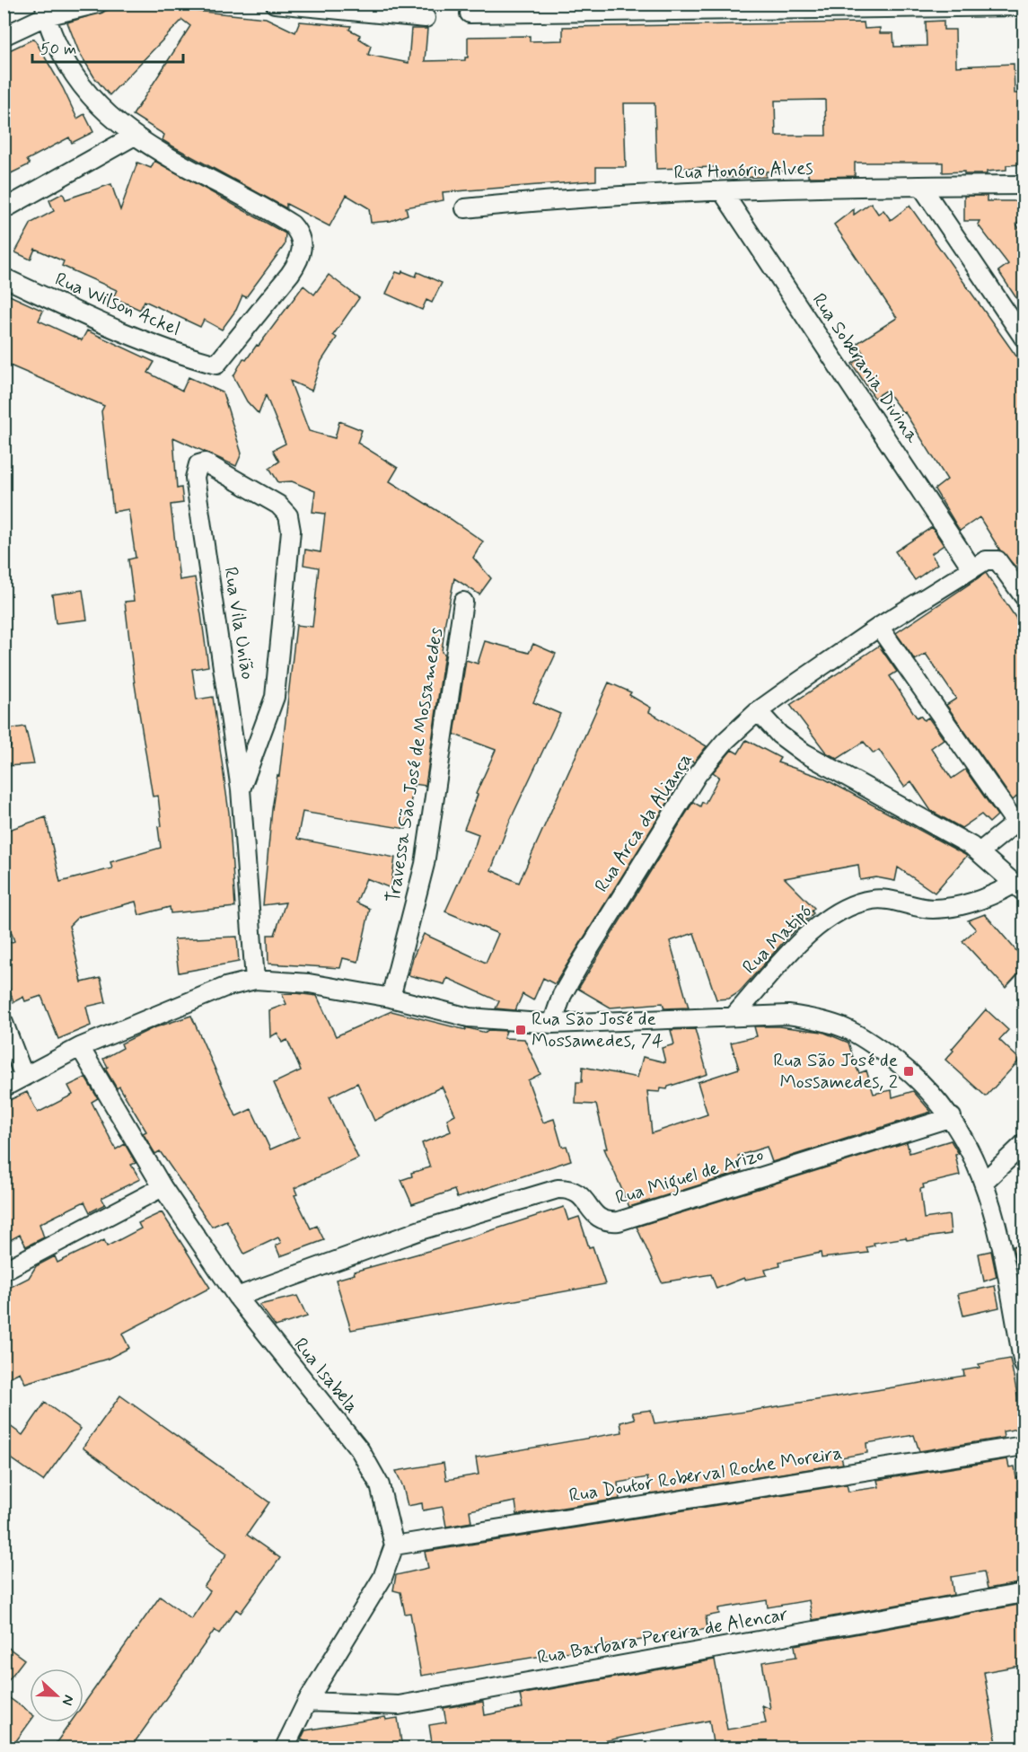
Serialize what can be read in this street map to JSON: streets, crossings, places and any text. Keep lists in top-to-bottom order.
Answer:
{
  "streets": {
    "street": [
      "Rua Honório Alves",
      "Rua Wilson Ackel",
      "Rua Soberania Divina",
      "Rua Vila União",
      "Travessa São José de Mossamedes",
      "Rua Arca da Aliança",
      "Rua Matipó",
      "Rua Miguel de Arizo",
      "Rua Isabela",
      "Rua Doutor Roberval Roche Moreira",
      "Rua Barbara Pereira de Alencar"
    ]
  },
  "crossings": [
    ["Rua Honório Alves", "Rua Soberania Divina"],
    ["Rua Soberania Divina", "Rua Arca da Aliança"],
    ["Rua Miguel de Arizo", "Rua Isabela"],
    ["Rua Isabela", "Rua Doutor Roberval Roche Moreira"]
  ],
  "places": {
    "transit": ["Rua São José de Mossamedes, 74", "Rua São José de Mossamedes, 2"]
  },
  "scale_bar": "50 m",
  "north": "right"
}
